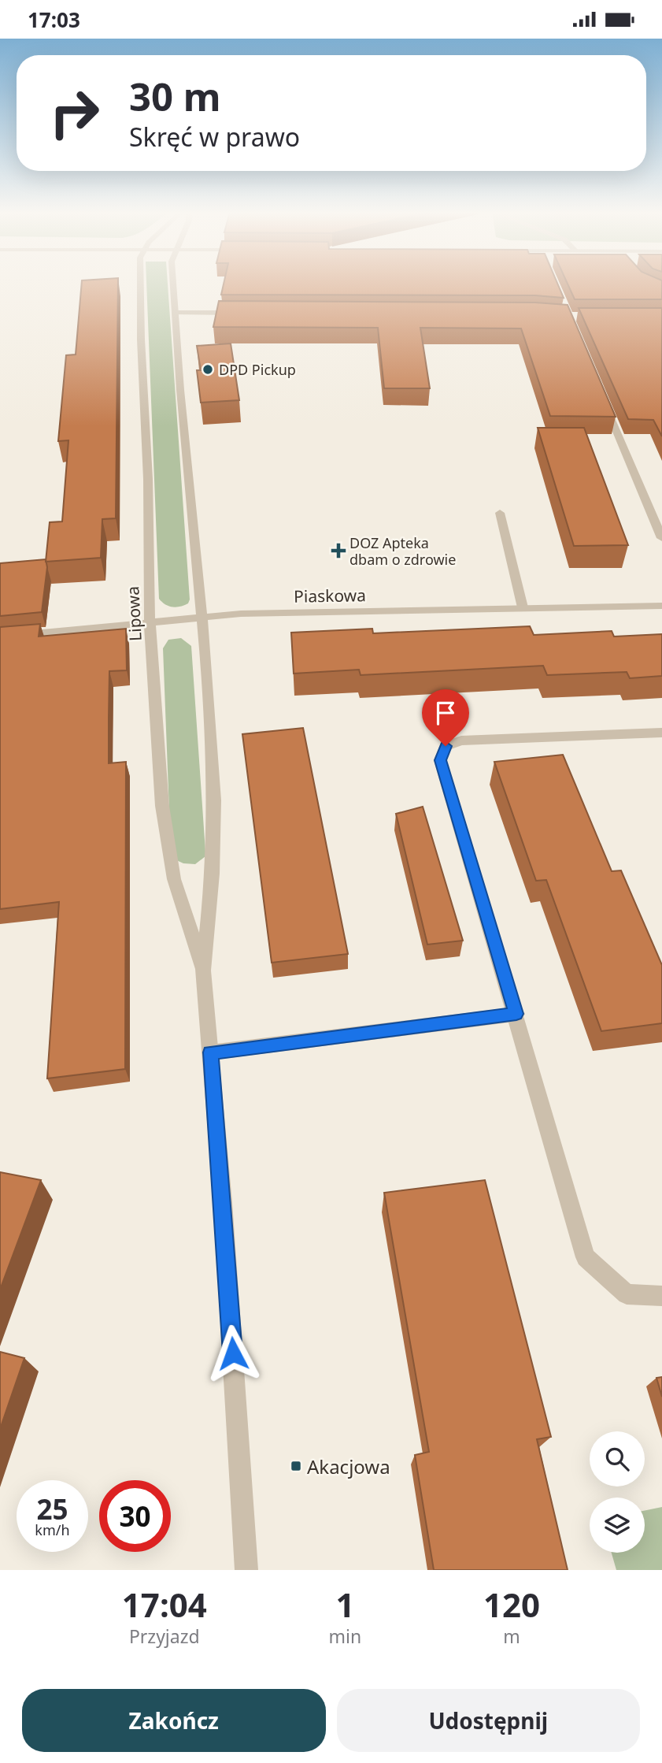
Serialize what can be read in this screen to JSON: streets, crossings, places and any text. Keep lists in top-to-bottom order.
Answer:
{
  "streets": {
    "street": ["Piaskowa", "Lipowa"]
  },
  "crossings": [
    ["Piaskowa", "Lipowa"]
  ],
  "places": {
    "other": ["DPD Pickup"],
    "health": ["DOZ Apteka dbam o zdrowie"],
    "transit": ["Akacjowa"]
  },
  "page": {
    "status": "17:03",
    "turn": ["30 m", "Skręć w prawo"],
    "speed": "25 km/h",
    "limit": "30",
    "eta": [
      "17:04",
      "Przyjazd",
      "1",
      "min",
      "120",
      "m"
    ],
    "buttons": ["Zakończ", "Udostępnij"]
  }
}
